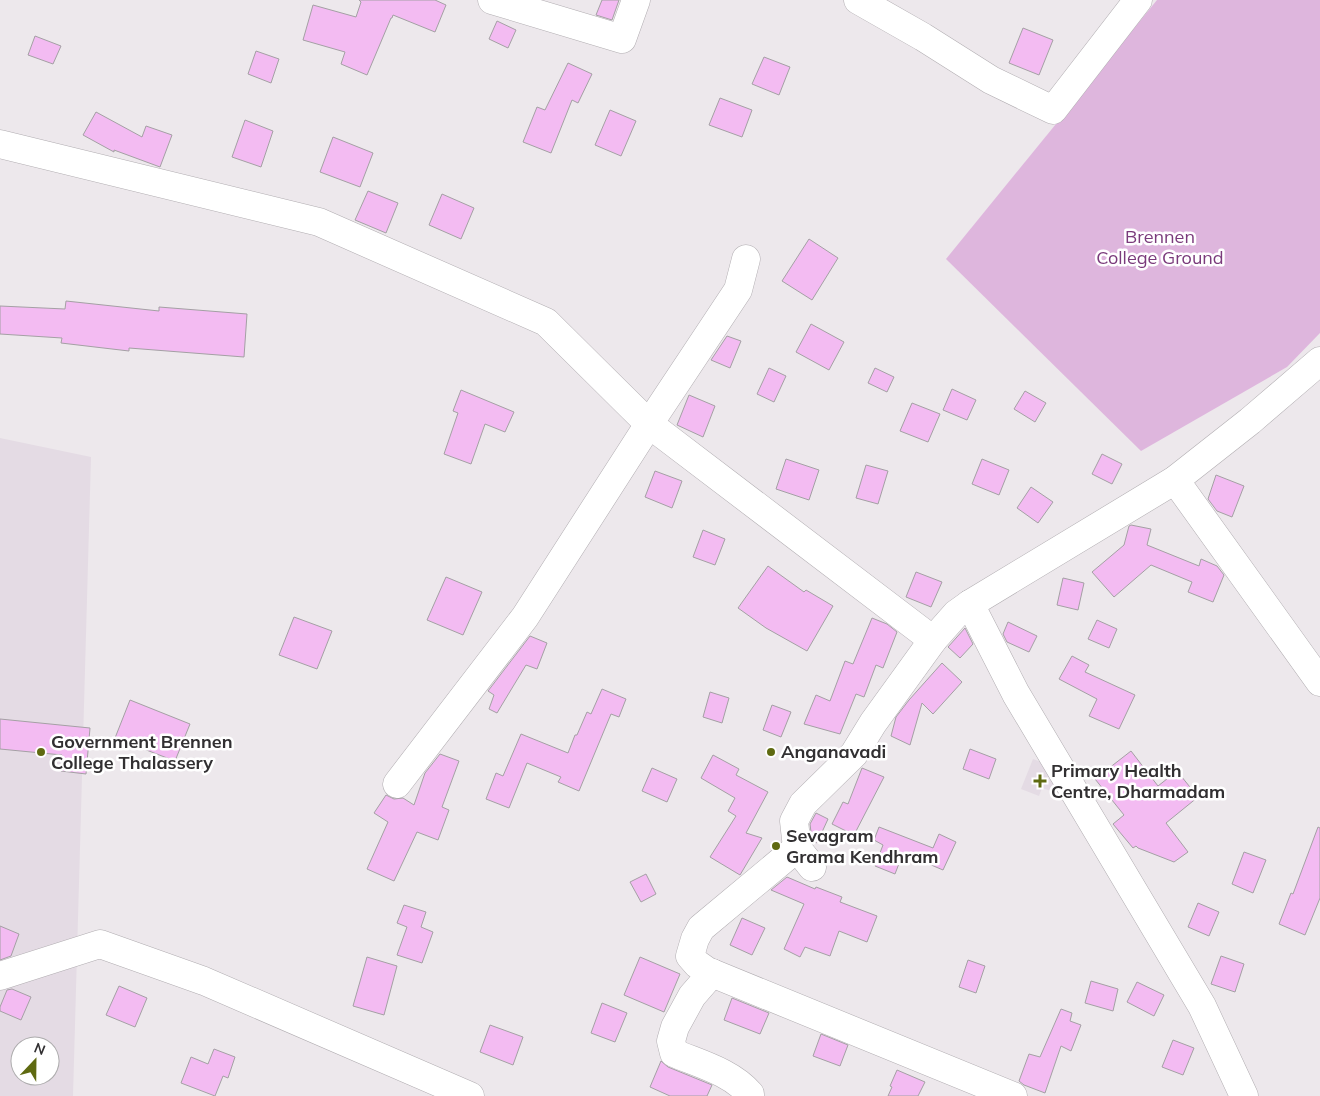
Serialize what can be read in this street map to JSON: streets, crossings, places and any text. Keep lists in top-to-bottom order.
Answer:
{
  "parks": ["Brennen College Ground"],
  "places": {
    "other": ["Government Brennen College Thalassery", "Anganavadi", "Sevagram Grama Kendhram"],
    "health": ["Primary Health Centre, Dharmadam"]
  },
  "north": "top"
}
